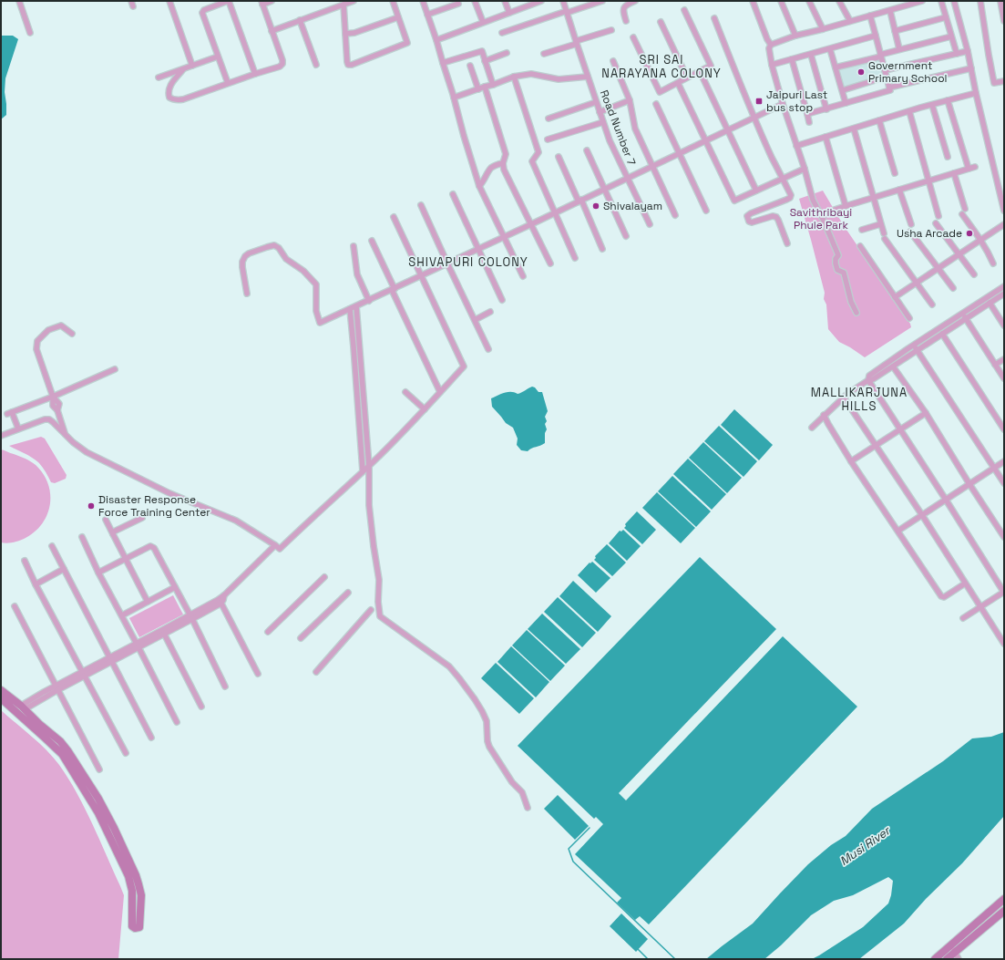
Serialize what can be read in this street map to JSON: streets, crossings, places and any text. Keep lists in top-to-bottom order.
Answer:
{
  "streets": {
    "street": ["Road Number 7"]
  },
  "districts": ["SRI SAI NARAYANA COLONY", "SHIVAPURI COLONY", "MALLIKARJUNA HILLS"],
  "water": ["Musi River"],
  "parks": ["Savithribayi Phule Park"],
  "places": {
    "other": [
      "Government Primary School",
      "Shivalayam",
      "Usha Arcade",
      "Disaster Response Force Training Center"
    ],
    "transit": ["Jaipuri Last bus stop"]
  }
}
